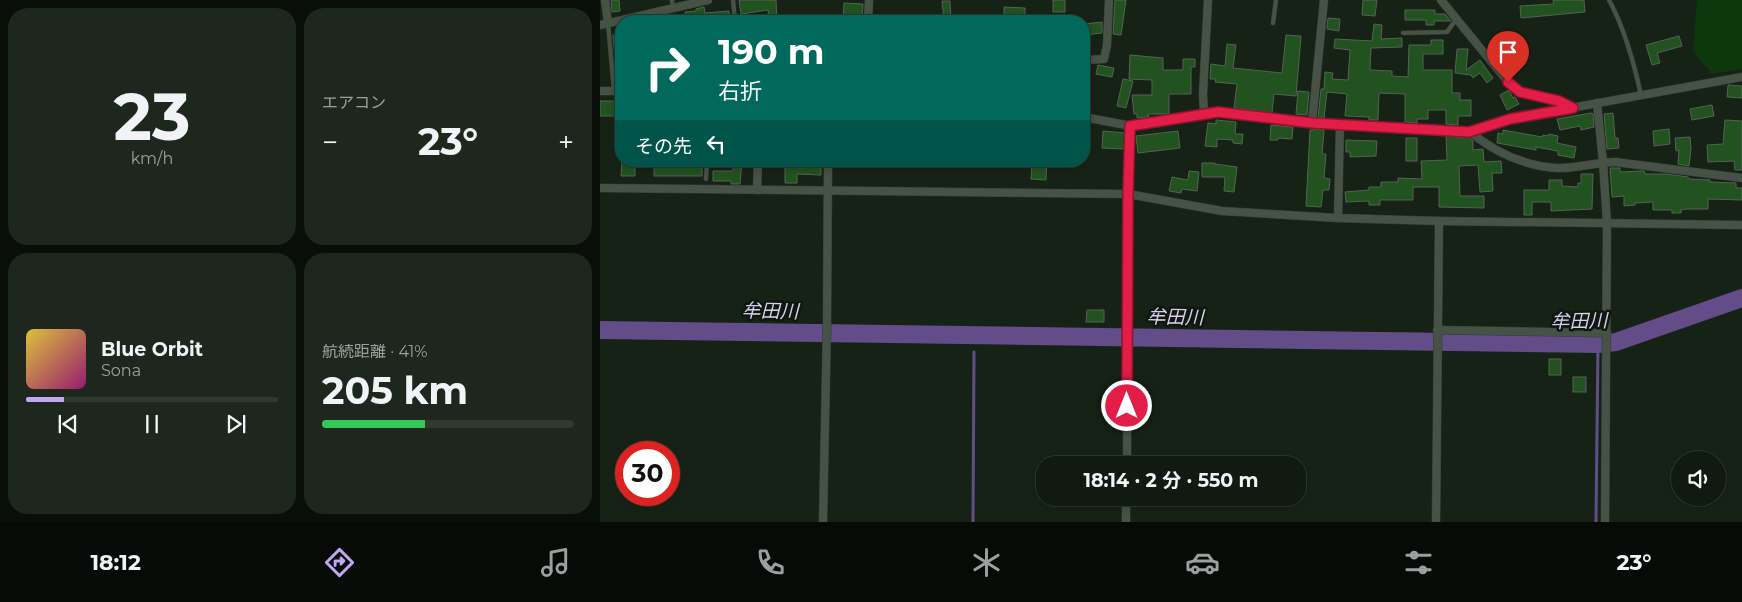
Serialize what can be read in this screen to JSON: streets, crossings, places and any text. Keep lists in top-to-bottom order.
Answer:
{
  "water": ["牟田川"],
  "page": {
    "tile": [
      ["23", "km/h"],
      "エアコン",
      ["航続距離 · 41%", "205 km"]
    ],
    "turn": ["190 m", "右折"],
    "then": "その先",
    "heat": ["−", "23°", "+"],
    "song": ["Blue Orbit", "Sona"],
    "limit": "30",
    "trip": "18:14 · 2 分 · 550 m",
    "tabs": ["18:12", "23°"]
  }
}
